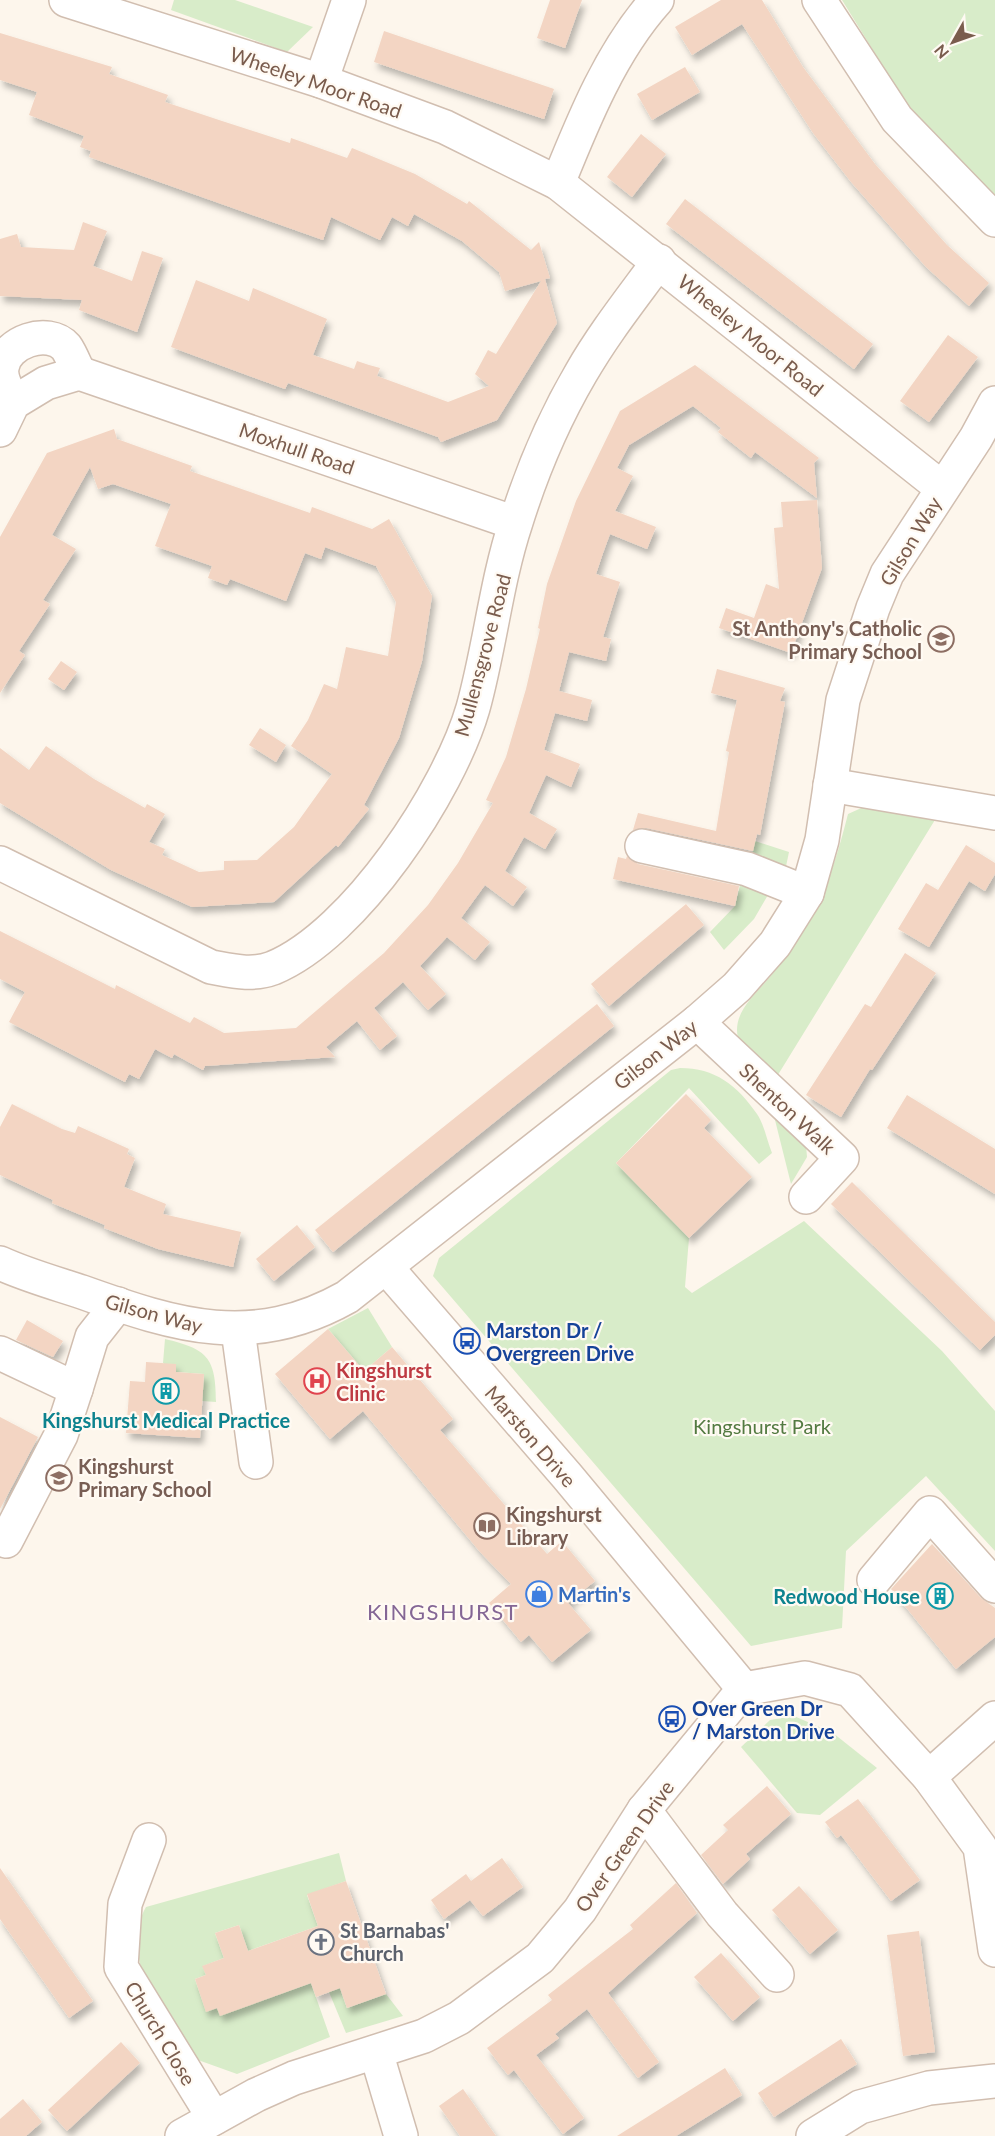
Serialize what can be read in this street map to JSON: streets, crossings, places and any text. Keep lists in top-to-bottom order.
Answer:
{
  "streets": {
    "street": [
      "Wheeley Moor Road",
      "Moxhull Road",
      "Gilson Way",
      "Mullensgrove Road",
      "Shenton Walk",
      "Marston Drive",
      "Over Green Drive",
      "Church Close"
    ]
  },
  "crossings": [
    ["Wheeley Moor Road", "Gilson Way"],
    ["Wheeley Moor Road", "Mullensgrove Road"],
    ["Moxhull Road", "Mullensgrove Road"],
    ["Gilson Way", "Shenton Walk"],
    ["Gilson Way", "Marston Drive"],
    ["Marston Drive", "Over Green Drive"],
    ["Over Green Drive", "Church Close"]
  ],
  "districts": ["KINGSHURST"],
  "parks": ["Kingshurst Park"],
  "places": {
    "school or university": ["St Anthony's Catholic Primary School", "Kingshurst Primary School"],
    "bus stop": ["Marston Dr / Overgreen Drive", "Over Green Dr / Marston Drive"],
    "hospital": ["Kingshurst Clinic"],
    "building": ["Kingshurst Medical Practice", "Redwood House"],
    "library": ["Kingshurst Library"],
    "shop": ["Martin's"],
    "church": ["St Barnabas' Church"]
  },
  "north": "bottom left"
}
